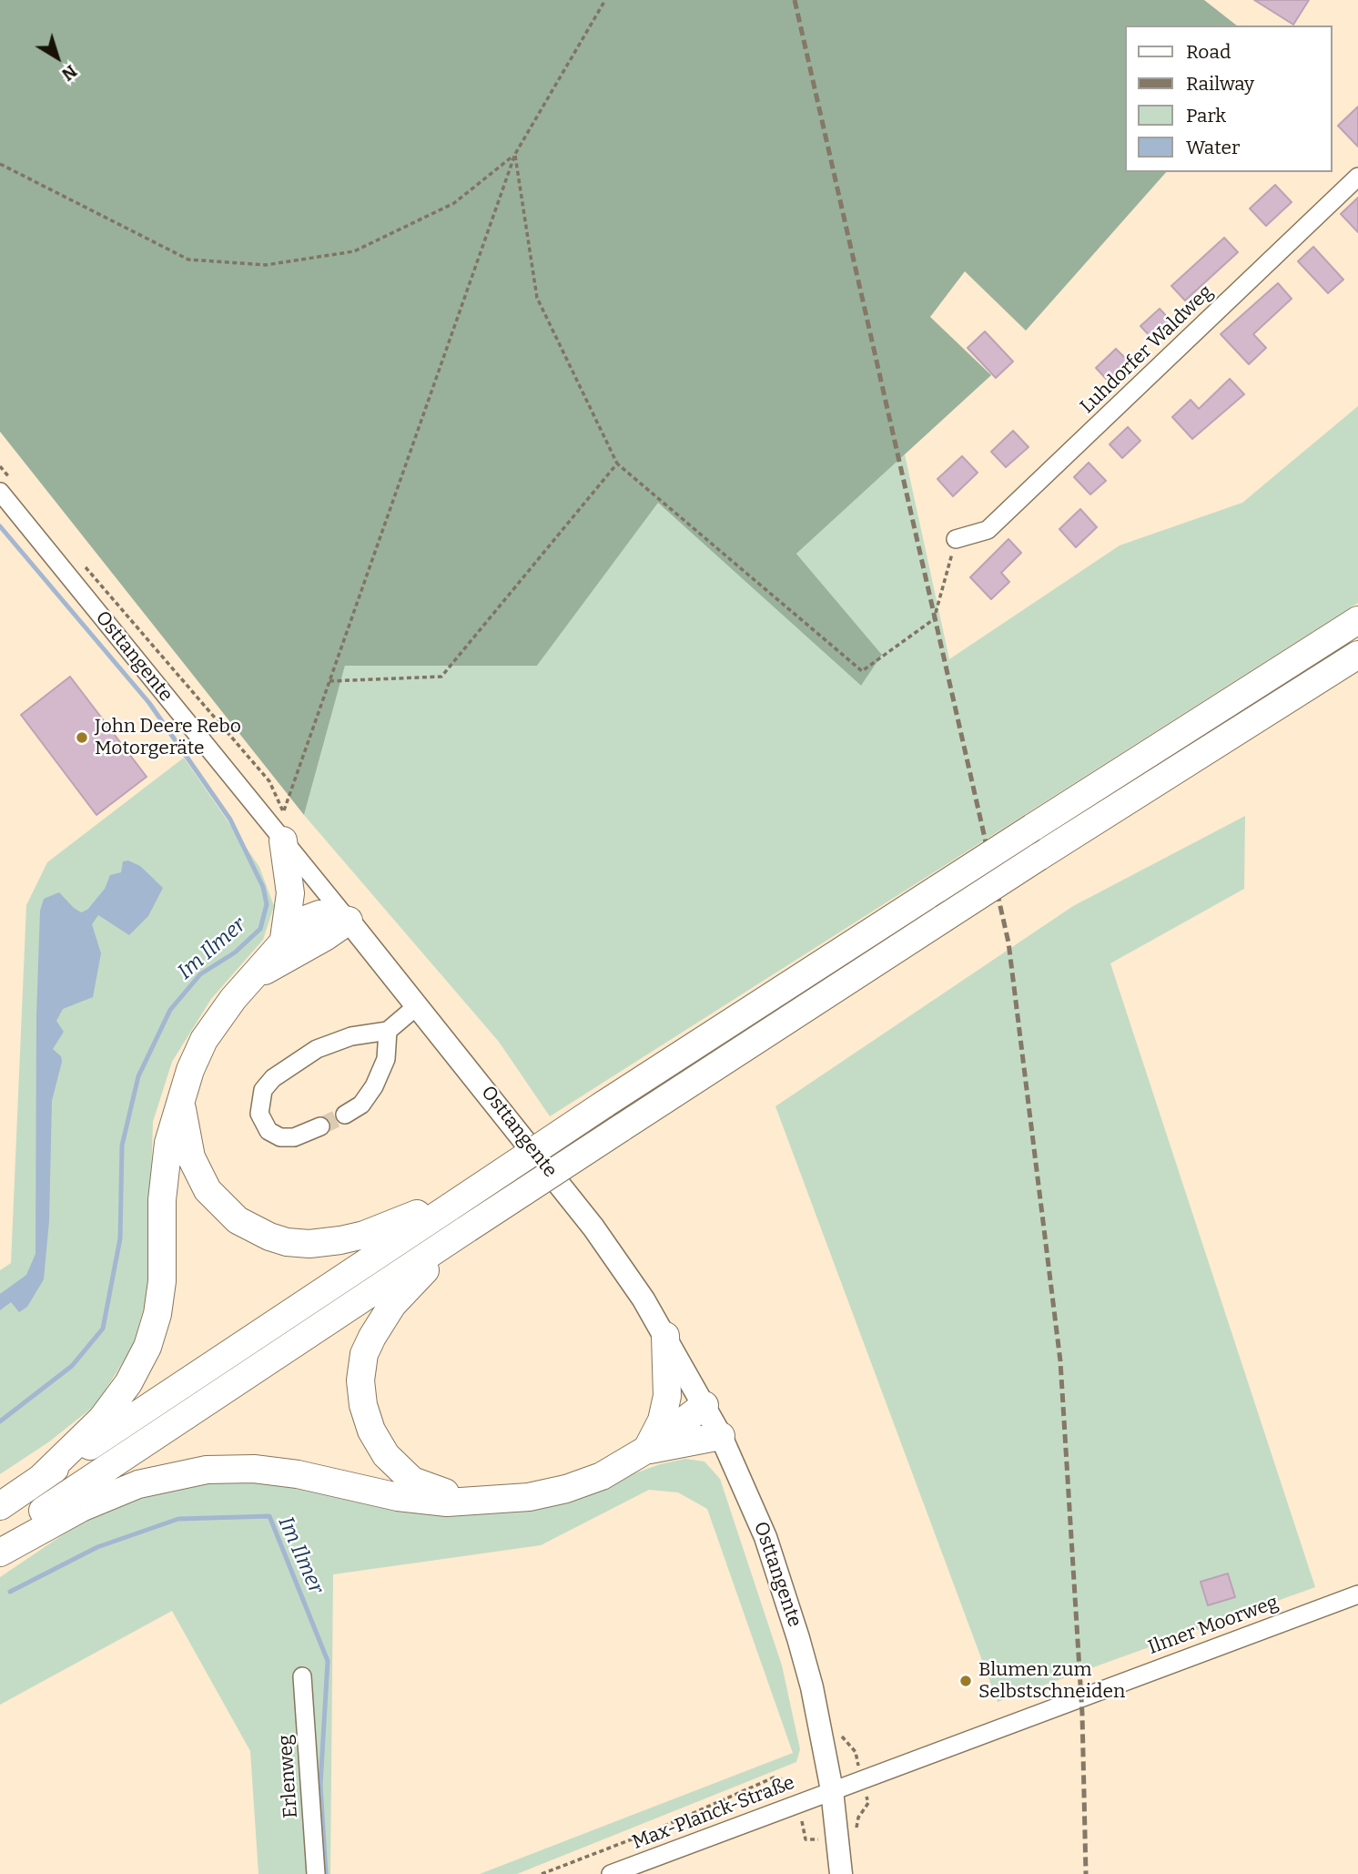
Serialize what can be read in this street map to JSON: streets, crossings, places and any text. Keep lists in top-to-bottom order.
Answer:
{
  "streets": {
    "main road": ["Osttangente"],
    "street": [
      "Luhdorfer Waldweg",
      "Ilmer Moorweg",
      "Erlenweg",
      "Max-Planck-Straße"
    ]
  },
  "crossings": [
    ["Osttangente", "Ilmer Moorweg"],
    ["Osttangente", "Max-Planck-Straße"],
    ["Ilmer Moorweg", "Max-Planck-Straße"]
  ],
  "water": ["Im Ilmer"],
  "places": ["John Deere Rebo Motorgeräte", "Blumen zum Selbstschneiden"],
  "legend": [
    "Road",
    "Railway",
    "Park",
    "Water"
  ],
  "north": "bottom right"
}
